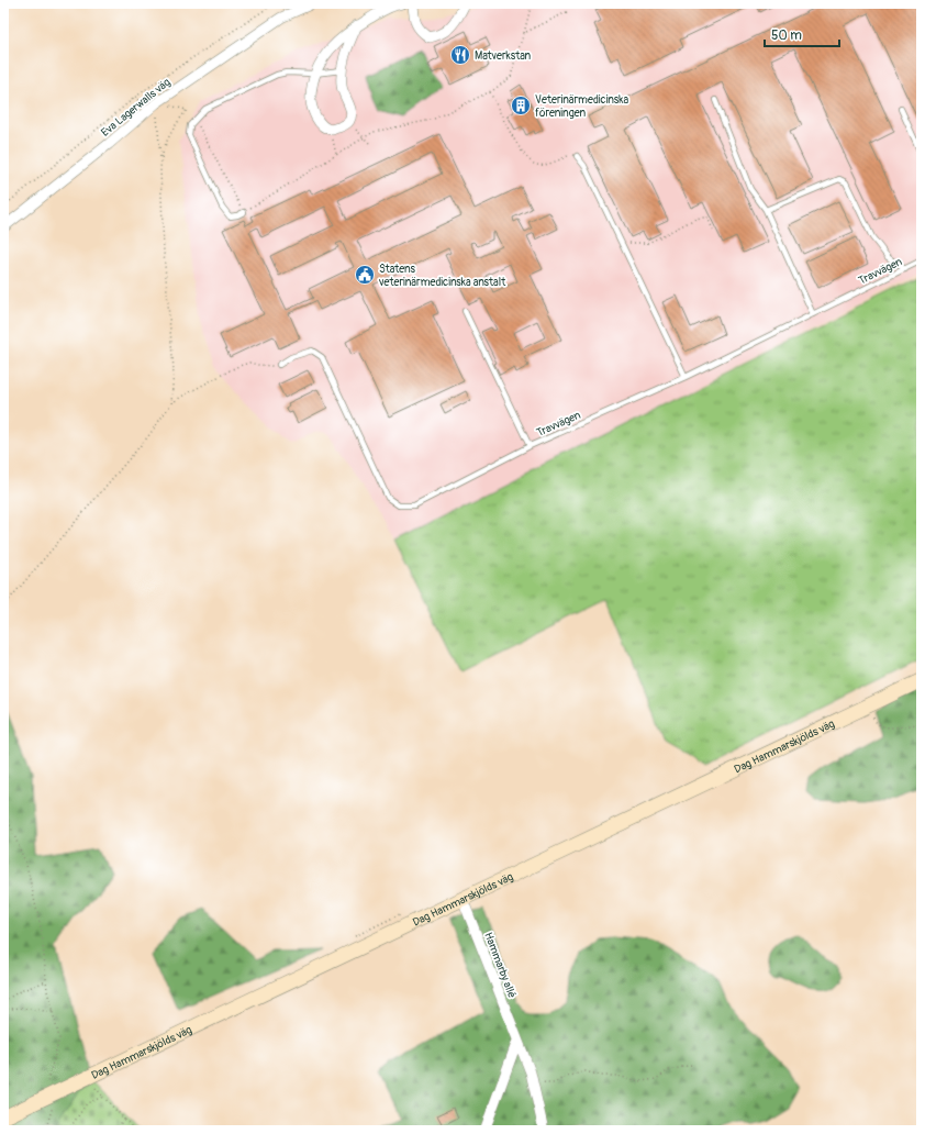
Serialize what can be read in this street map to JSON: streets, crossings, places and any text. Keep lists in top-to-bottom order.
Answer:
{
  "streets": {
    "main road": ["Dag Hammarskjölds väg"],
    "street": ["Eva Lagerwalls väg", "Hammarby allé"],
    "lane": ["Travvägen"]
  },
  "crossings": [
    ["Dag Hammarskjölds väg", "Hammarby allé"]
  ],
  "places": {
    "restaurant": ["Matverkstan"],
    "building": ["Veterinärmedicinska föreningen"],
    "public building": ["Statens veterinärmedicinska anstalt"]
  },
  "scale_bar": "50 m"
}
